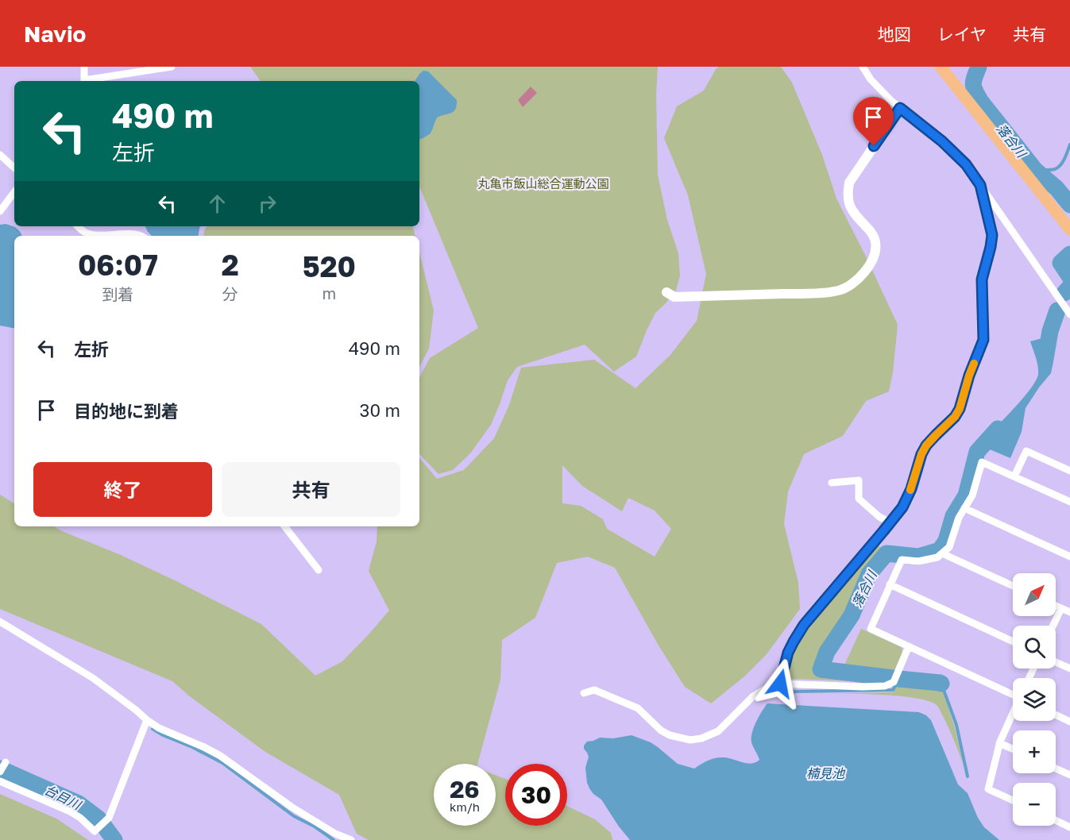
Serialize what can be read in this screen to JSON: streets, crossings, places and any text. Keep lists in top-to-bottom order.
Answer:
{
  "water": ["落合川", "楠見池", "台目川"],
  "parks": ["丸亀市飯山総合運動公園"],
  "north": "top right",
  "page": {
    "header": "Navio",
    "nav": ["地図", "レイヤ", "共有"],
    "turn": ["490 m", "左折"],
    "eta": [
      "06:07",
      "到着",
      "2",
      "分",
      "520",
      "m"
    ],
    "list": [
      {
        "name": "左折",
        "value": "490 m"
      },
      {
        "name": "目的地に到着",
        "value": "30 m"
      }
    ],
    "buttons": ["終了", "共有"],
    "map_buttons": ["+", "−"],
    "speed": "26 km/h",
    "limit": "30"
  }
}
